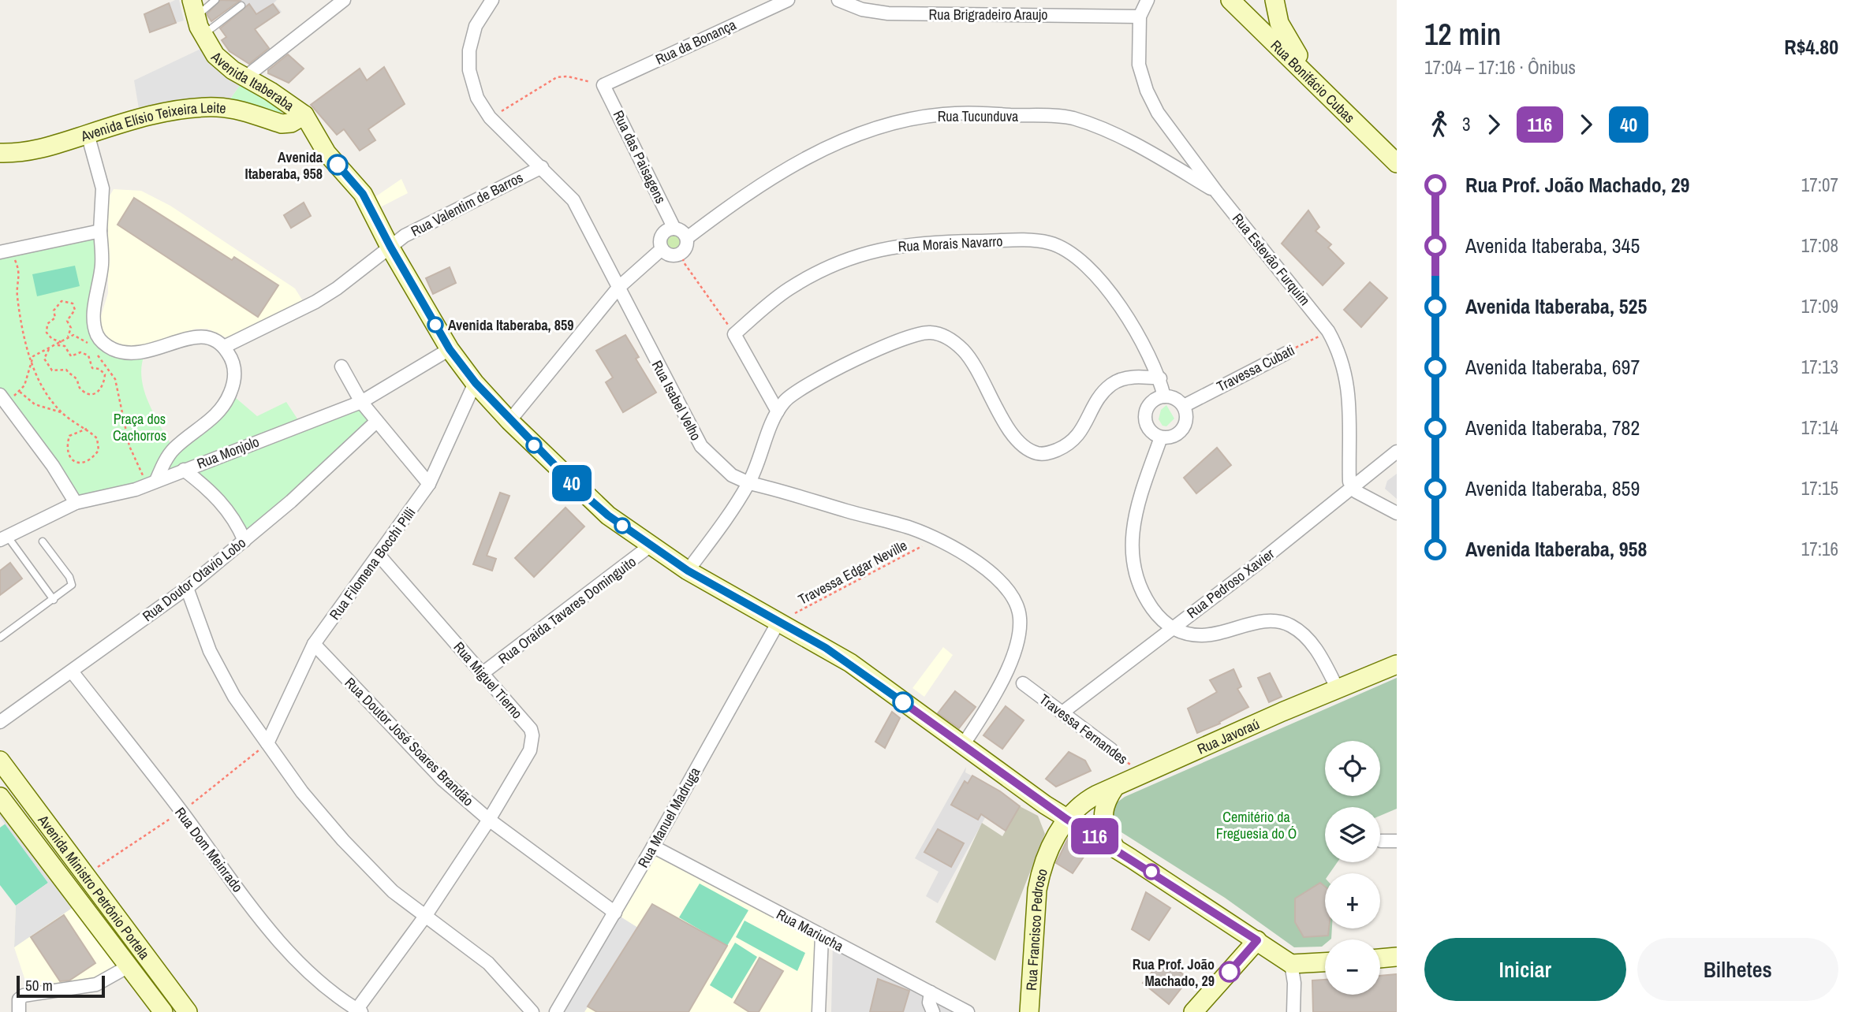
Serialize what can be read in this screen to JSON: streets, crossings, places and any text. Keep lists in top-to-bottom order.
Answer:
{
  "streets": {
    "main road": [
      "Avenida Itaberaba",
      "Rua Bonifácio Cubas",
      "Avenida Elísio Teixeira Leite",
      "Rua Javoraú",
      "Avenida Ministro Petrônio Portela",
      "Rua Francisco Pedroso"
    ],
    "street": [
      "Rua Brigradeiro Araujo",
      "Rua da Bonança",
      "Rua Tucunduva",
      "Rua das Paisagens",
      "Rua Valentim de Barros",
      "Rua Morais Navarro",
      "Rua Estevão Furquim",
      "Travessa Cubati",
      "Rua Isabel Velho",
      "Rua Monjolo",
      "Rua Filomena Bocchi Pilli",
      "Rua Doutor Otavio Lobo",
      "Rua Pedroso Xavier",
      "Rua Oraida Tavares Dominguito",
      "Rua Miguel Tierno",
      "Travessa Fernandes",
      "Rua Doutor José Soares Brandão",
      "Rua Manuel Madruga",
      "Rua Dom Meinrado",
      "Rua Mariucha"
    ],
    "path": ["Travessa Edgar Neville"]
  },
  "crossings": [
    ["Rua Brigradeiro Araujo", "Rua Estevão Furquim"],
    ["Rua da Bonança", "Rua das Paisagens"],
    ["Avenida Itaberaba", "Avenida Elísio Teixeira Leite"],
    ["Avenida Itaberaba", "Rua Valentim de Barros"],
    ["Avenida Itaberaba", "Rua Isabel Velho"],
    ["Avenida Itaberaba", "Rua Monjolo"],
    ["Avenida Itaberaba", "Rua Filomena Bocchi Pilli"],
    ["Avenida Itaberaba", "Travessa Edgar Neville"],
    ["Avenida Itaberaba", "Rua Oraida Tavares Dominguito"],
    ["Avenida Itaberaba", "Rua Javoraú"],
    ["Avenida Itaberaba", "Rua Manuel Madruga"],
    ["Avenida Itaberaba", "Rua Francisco Pedroso"],
    ["Rua Tucunduva", "Rua das Paisagens"],
    ["Rua Tucunduva", "Rua Estevão Furquim"],
    ["Rua Valentim de Barros", "Rua Isabel Velho"],
    ["Rua Morais Navarro", "Travessa Cubati"],
    ["Rua Estevão Furquim", "Travessa Cubati"],
    ["Rua Estevão Furquim", "Rua Pedroso Xavier"],
    ["Rua Isabel Velho", "Travessa Edgar Neville"],
    ["Rua Filomena Bocchi Pilli", "Rua Miguel Tierno"],
    ["Rua Filomena Bocchi Pilli", "Rua Doutor José Soares Brandão"],
    ["Travessa Edgar Neville", "Rua Manuel Madruga"],
    ["Rua Doutor Otavio Lobo", "Rua Dom Meinrado"],
    ["Rua Pedroso Xavier", "Travessa Fernandes"],
    ["Rua Oraida Tavares Dominguito", "Rua Miguel Tierno"],
    ["Rua Miguel Tierno", "Rua Doutor José Soares Brandão"],
    ["Rua Miguel Tierno", "Rua Dom Meinrado"],
    ["Travessa Fernandes", "Rua Javoraú"],
    ["Rua Javoraú", "Rua Francisco Pedroso"],
    ["Rua Doutor José Soares Brandão", "Rua Manuel Madruga"],
    ["Rua Manuel Madruga", "Rua Mariucha"]
  ],
  "parks": ["Praça dos Cachorros", "Cemitério da Freguesia do Ó"],
  "places": ["Avenida Itaberaba, 958", "Avenida Itaberaba, 859", "Rua Prof. João Machado, 29"],
  "lines": ["bus line 40", "bus line 116"],
  "scale_bar": "50 m",
  "page": {
    "on_map": ["116", "40"],
    "heading": ["12 min", "17:04 – 17:16 · Ônibus", "R$4.80"],
    "legs": ["3", "116", "40"],
    "list": [
      {
        "name": "Rua Prof. João Machado, 29",
        "value": "17:07"
      },
      {
        "name": "Avenida Itaberaba, 345",
        "value": "17:08"
      },
      {
        "name": "Avenida Itaberaba, 525",
        "value": "17:09"
      },
      {
        "name": "Avenida Itaberaba, 697",
        "value": "17:13"
      },
      {
        "name": "Avenida Itaberaba, 782",
        "value": "17:14"
      },
      {
        "name": "Avenida Itaberaba, 859",
        "value": "17:15"
      },
      {
        "name": "Avenida Itaberaba, 958",
        "value": "17:16"
      }
    ],
    "map_buttons": ["+", "−"],
    "buttons": ["Iniciar", "Bilhetes"],
    "scale": "50 m"
  }
}
